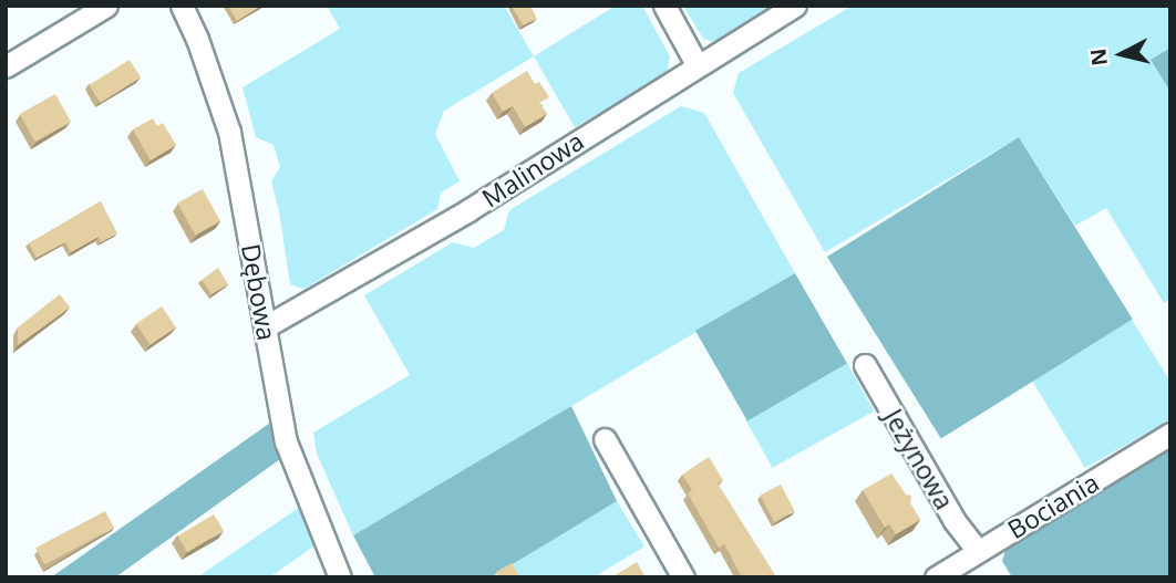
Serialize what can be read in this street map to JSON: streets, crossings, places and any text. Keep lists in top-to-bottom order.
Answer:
{
  "streets": {
    "street": [
      "Malinowa",
      "Dębowa",
      "Jeżynowa",
      "Bociania"
    ]
  },
  "crossings": [
    ["Malinowa", "Dębowa"],
    ["Jeżynowa", "Bociania"]
  ],
  "north": "left"
}
